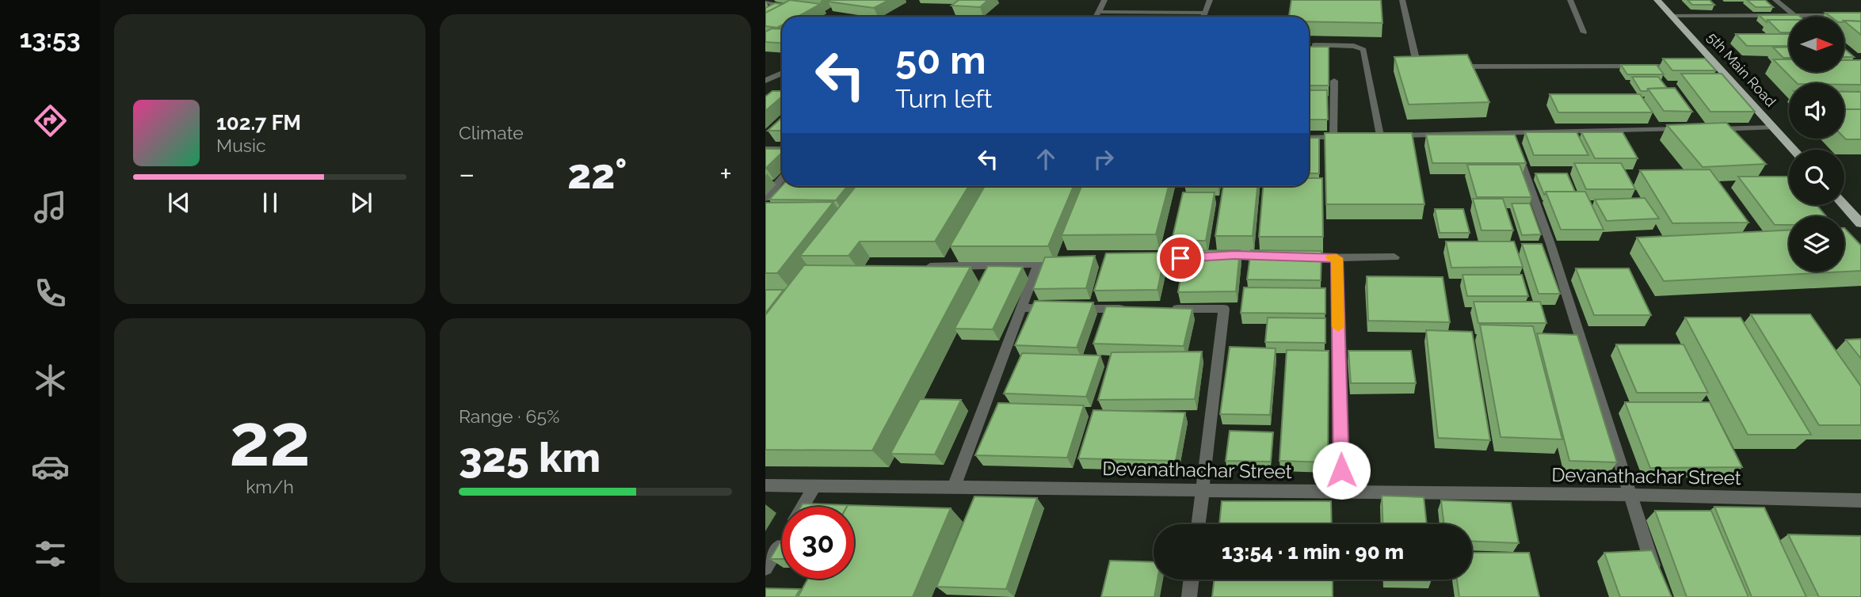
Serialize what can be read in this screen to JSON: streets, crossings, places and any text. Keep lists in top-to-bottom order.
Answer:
{
  "streets": {
    "main road": ["5th Main Road"],
    "street": ["Devanathachar Street"]
  },
  "north": "right",
  "page": {
    "tabs": "13:53",
    "tile": [
      "Climate",
      ["22", "km/h"],
      ["Range · 65%", "325 km"]
    ],
    "turn": ["50 m", "Turn left"],
    "song": ["102.7 FM", "Music"],
    "heat": ["−", "22°", "+"],
    "limit": "30",
    "trip": "13:54 · 1 min · 90 m"
  }
}
